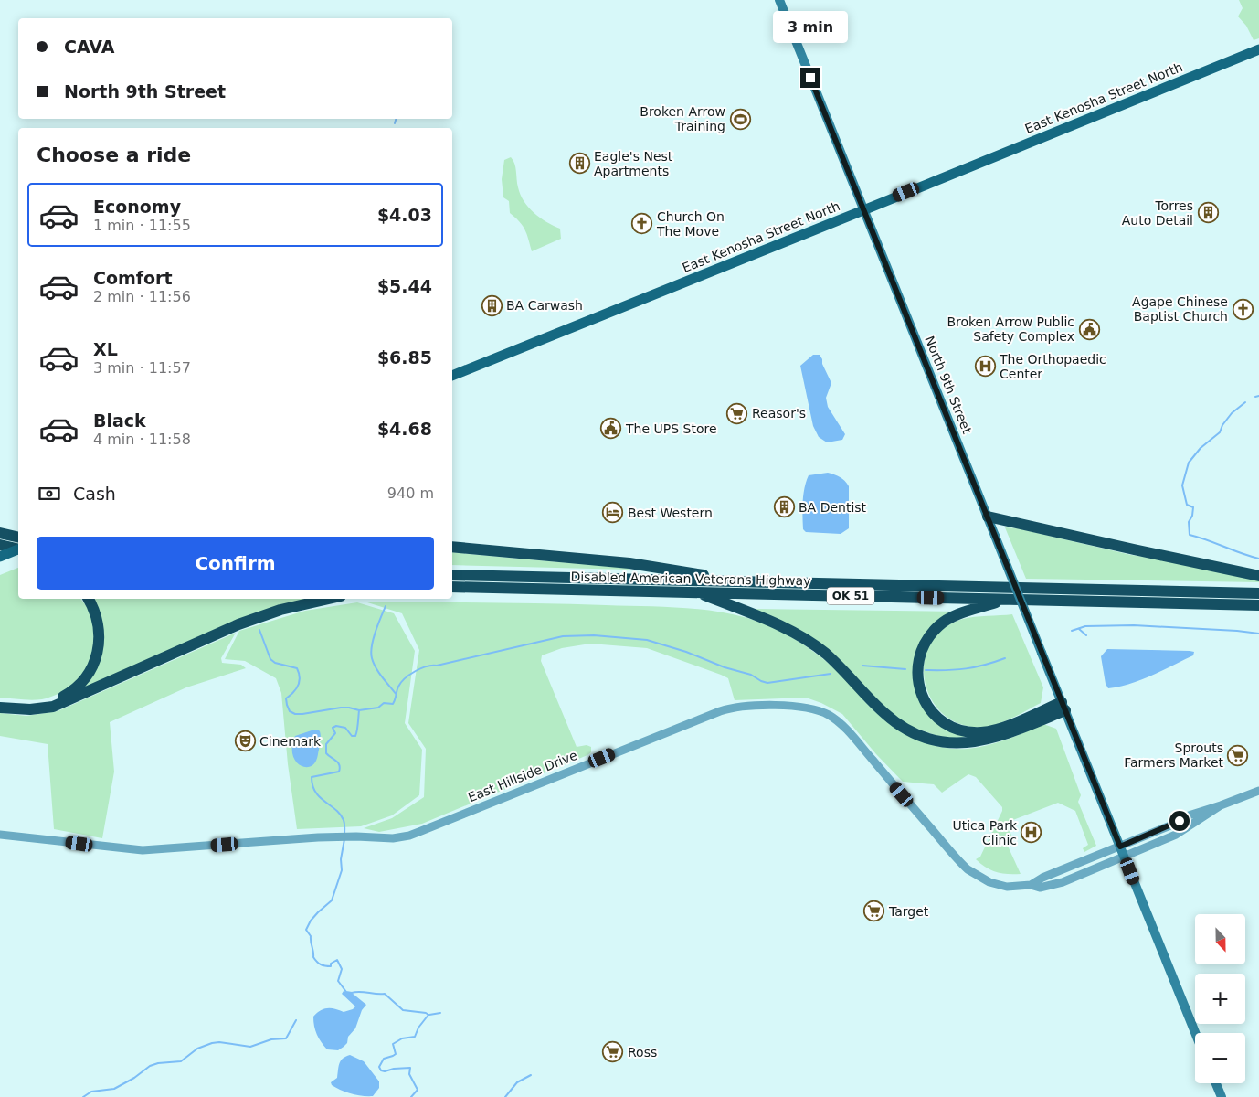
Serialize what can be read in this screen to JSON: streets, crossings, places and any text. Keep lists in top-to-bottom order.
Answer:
{
  "streets": {
    "highway": ["Disabled American Veterans Highway", "OK 51"],
    "main road": ["East Kenosha Street North", "North 9th Street"],
    "street": ["East Hillside Drive"]
  },
  "crossings": [
    ["East Kenosha Street North", "North 9th Street"]
  ],
  "places": {
    "sports": ["Broken Arrow Training"],
    "building": [
      "Eagle's Nest Apartments",
      "Torres Auto Detail",
      "BA Carwash",
      "BA Dentist"
    ],
    "church": ["Church On The Move", "Agape Chinese Baptist Church"],
    "public building": ["Broken Arrow Public Safety Complex", "The UPS Store"],
    "hospital": ["The Orthopaedic Center", "Utica Park Clinic"],
    "supermarket": [
      "Reasor's",
      "Sprouts Farmers Market",
      "Target",
      "Ross"
    ],
    "hotel": ["Best Western"],
    "theatre": ["Cinemark"]
  },
  "north": "bottom",
  "page": {
    "bubble": "3 min",
    "banner": ["CAVA", "North 9th Street"],
    "heading": "Choose a ride",
    "list": [
      {
        "name": "Economy",
        "note": "1 min · 11:55",
        "value": "$4.03"
      },
      {
        "name": "Comfort",
        "note": "2 min · 11:56",
        "value": "$5.44"
      },
      {
        "name": "XL",
        "note": "3 min · 11:57",
        "value": "$6.85"
      },
      {
        "name": "Black",
        "note": "4 min · 11:58",
        "value": "$4.68"
      }
    ],
    "pay": ["Cash", "940 m"],
    "buttons": "Confirm",
    "map_buttons": ["+", "−"]
  }
}
